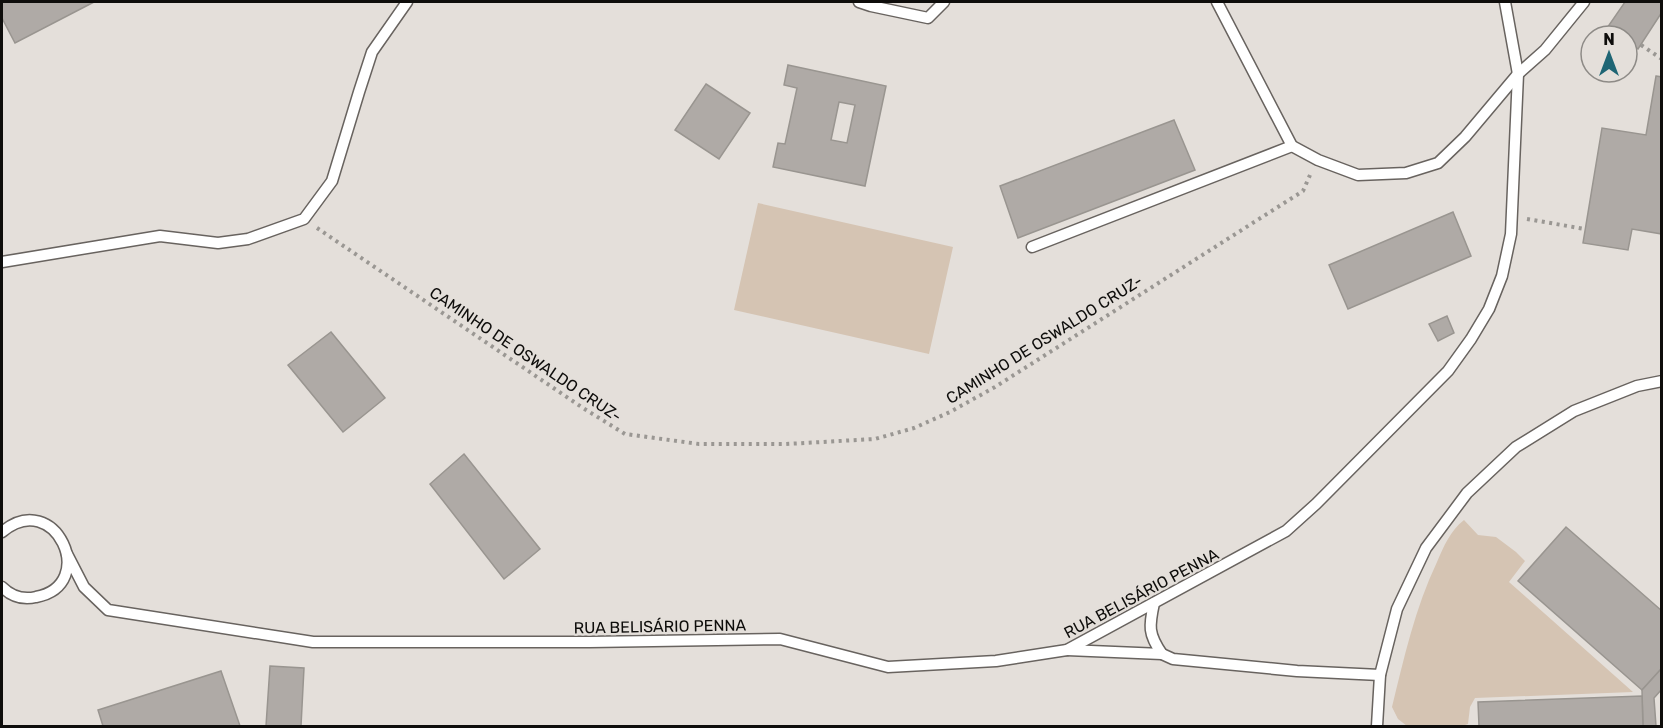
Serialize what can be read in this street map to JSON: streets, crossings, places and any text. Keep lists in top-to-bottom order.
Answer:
{
  "streets": {
    "lane": ["RUA BELISÁRIO PENNA"],
    "path": ["CAMINHO DE OSWALDO CRUZ-"]
  },
  "north": "top"
}
